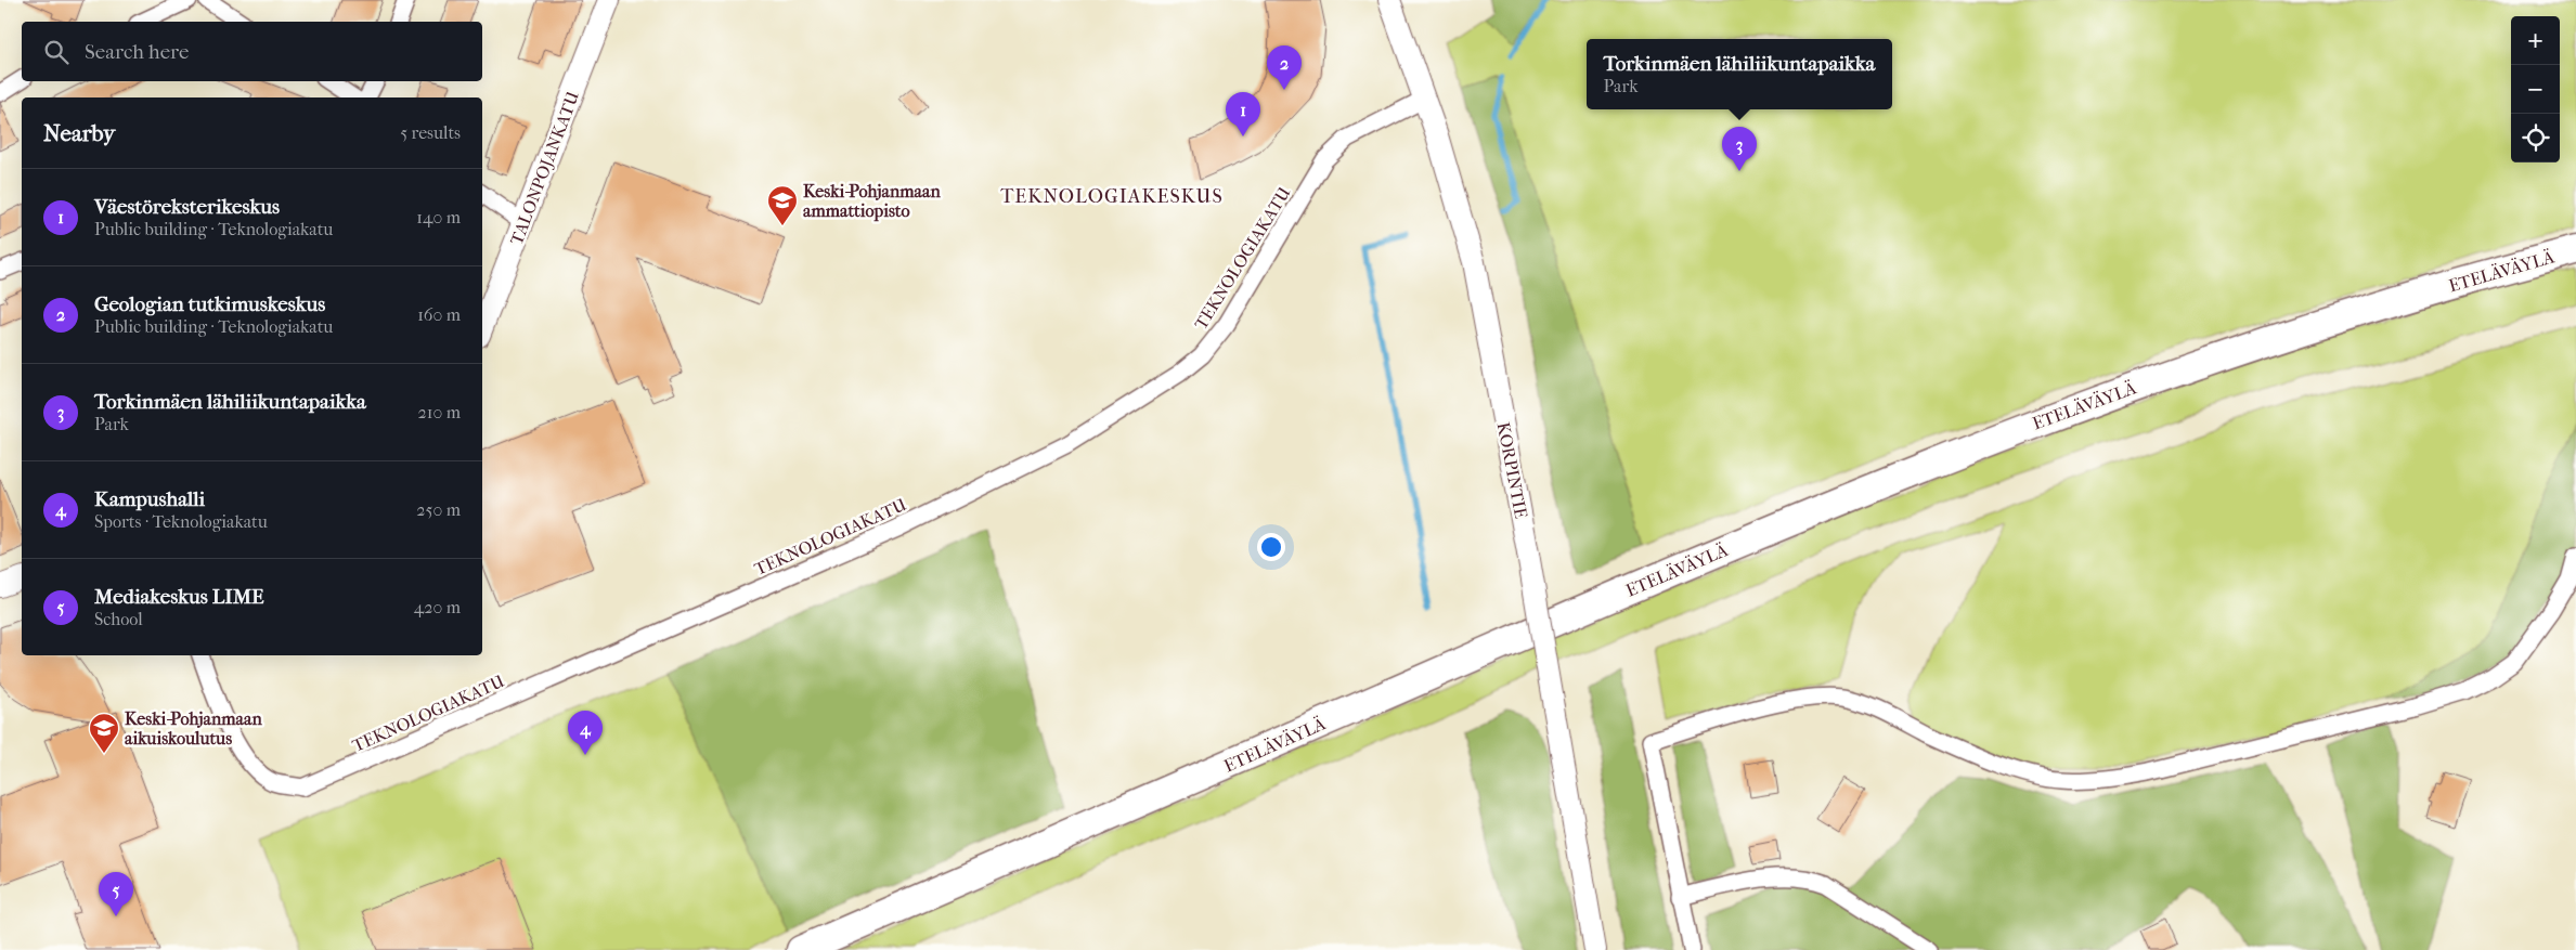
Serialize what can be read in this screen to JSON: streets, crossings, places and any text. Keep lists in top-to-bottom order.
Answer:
{
  "streets": {
    "highway": ["ETELÄVÄYLÄ"],
    "street": ["TALONPOJANKATU", "TEKNOLOGIAKATU", "KORPINTIE"]
  },
  "crossings": [
    ["TEKNOLOGIAKATU", "KORPINTIE"]
  ],
  "districts": ["TEKNOLOGIAKESKUS"],
  "places": {
    "school or university": ["Keski-Pohjanmaan ammattiopisto", "Keski-Pohjanmaan aikuiskoulutus"]
  },
  "page": {
    "map_buttons": ["+", "−"],
    "search": "Search here",
    "popup": ["Torkinmäen lähiliikuntapaikka", "Park"],
    "pins": [
      "2",
      "1",
      "3",
      "4",
      "5"
    ],
    "heading": ["Nearby", "5 results"],
    "list": [
      {
        "mark": "1",
        "name": "Väestöreksterikeskus",
        "note": "Public building · Teknologiakatu",
        "value": "140 m"
      },
      {
        "mark": "2",
        "name": "Geologian tutkimuskeskus",
        "note": "Public building · Teknologiakatu",
        "value": "160 m"
      },
      {
        "mark": "3",
        "name": "Torkinmäen lähiliikuntapaikka",
        "note": "Park",
        "value": "210 m"
      },
      {
        "mark": "4",
        "name": "Kampushalli",
        "note": "Sports · Teknologiakatu",
        "value": "250 m"
      },
      {
        "mark": "5",
        "name": "Mediakeskus LIME",
        "note": "School",
        "value": "420 m"
      }
    ]
  }
}
